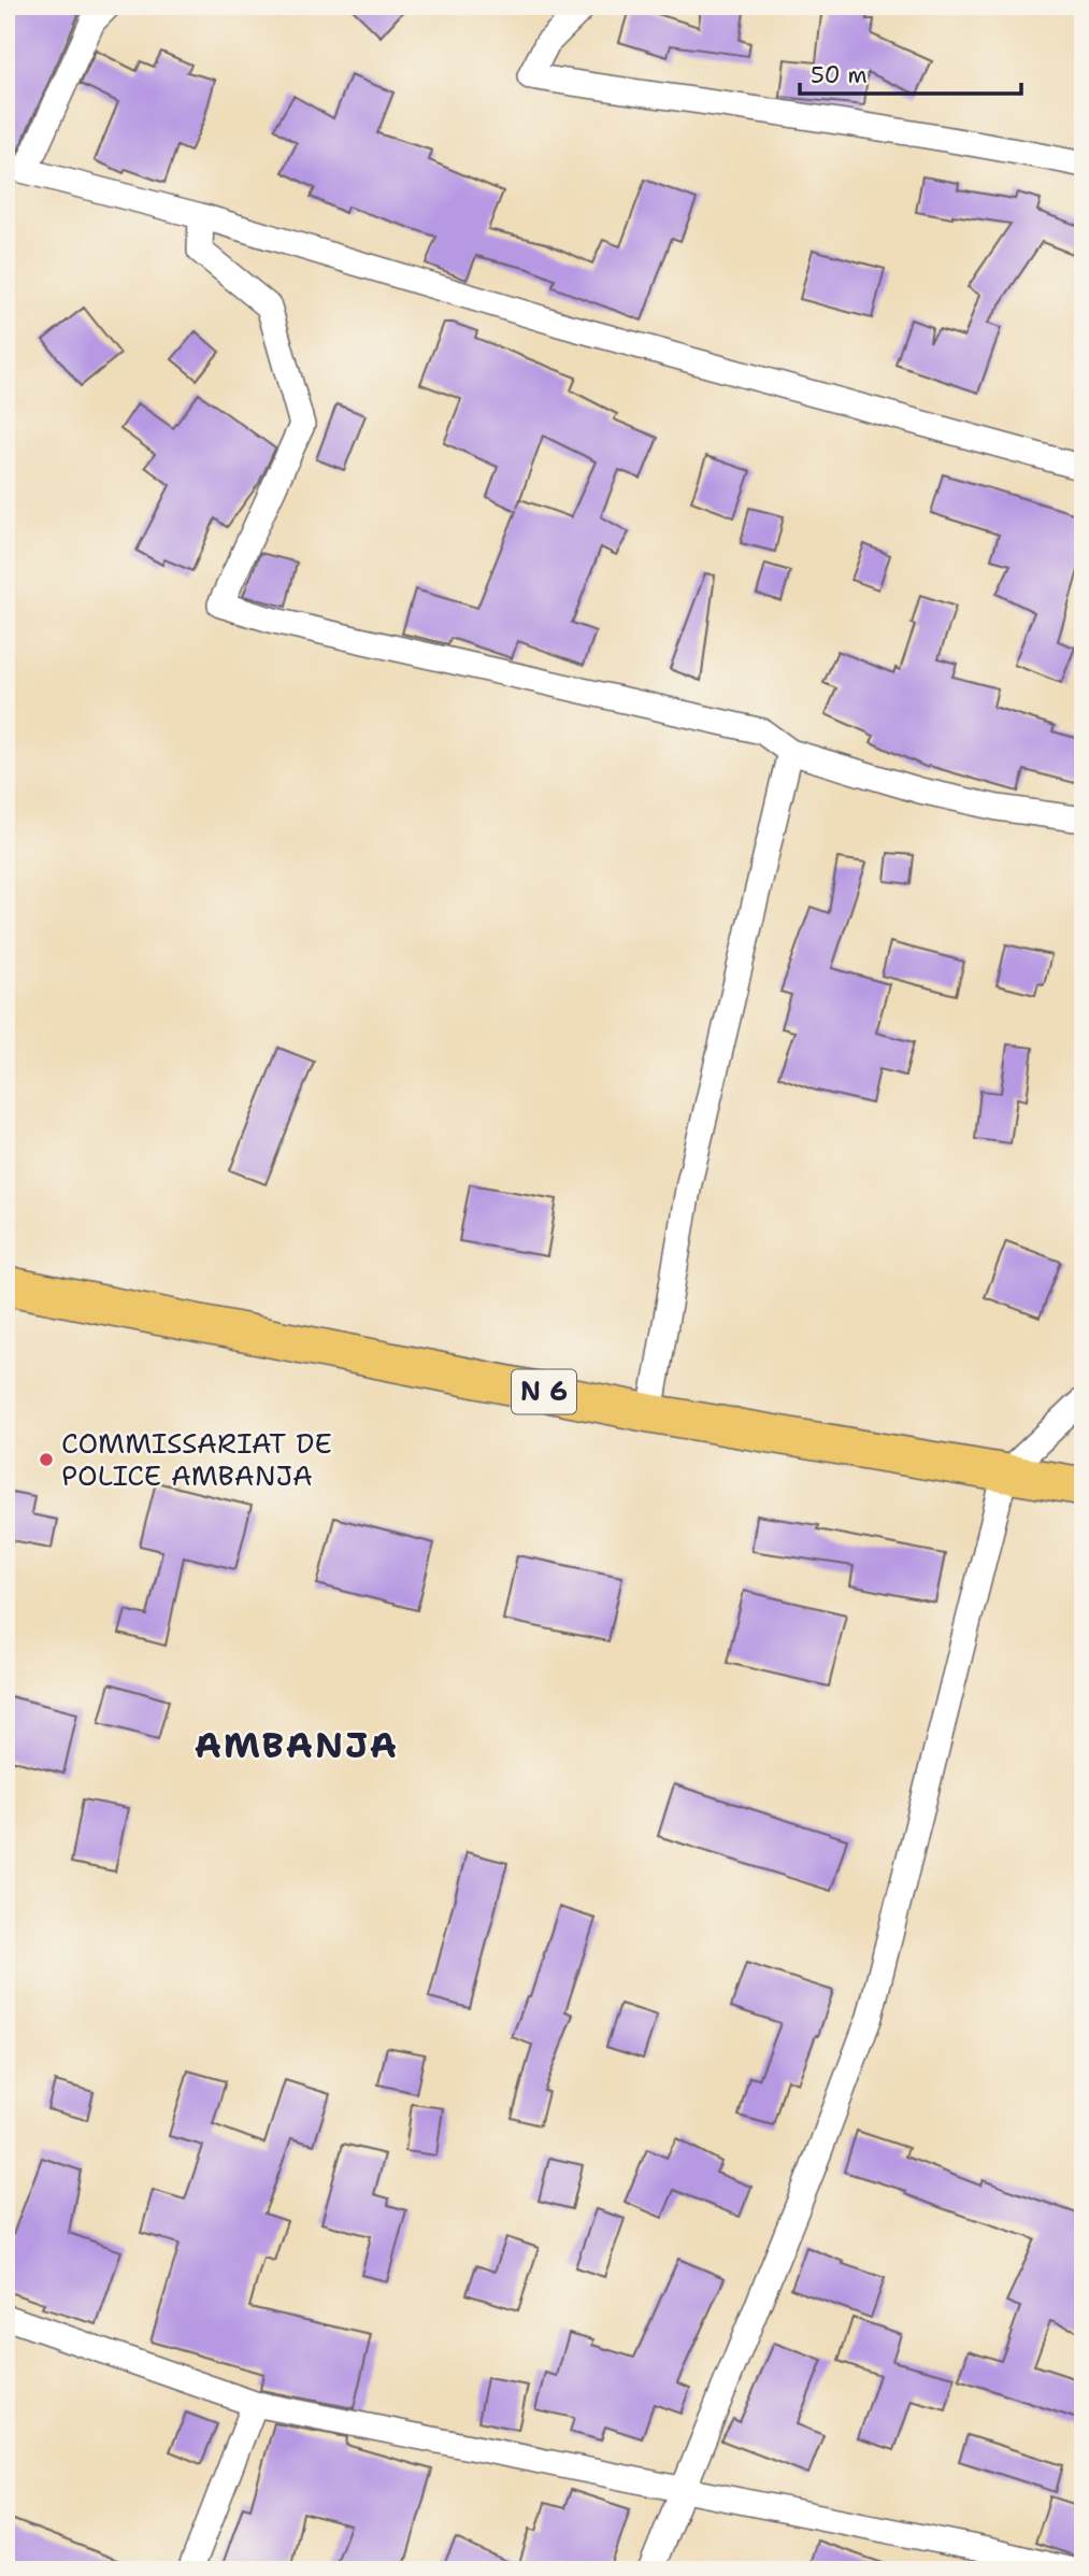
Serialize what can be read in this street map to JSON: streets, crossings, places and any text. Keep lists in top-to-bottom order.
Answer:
{
  "streets": {
    "main road": ["N 6"]
  },
  "districts": ["AMBANJA"],
  "places": ["COMMISSARIAT DE POLICE AMBANJA"],
  "scale_bar": "50 m"
}
